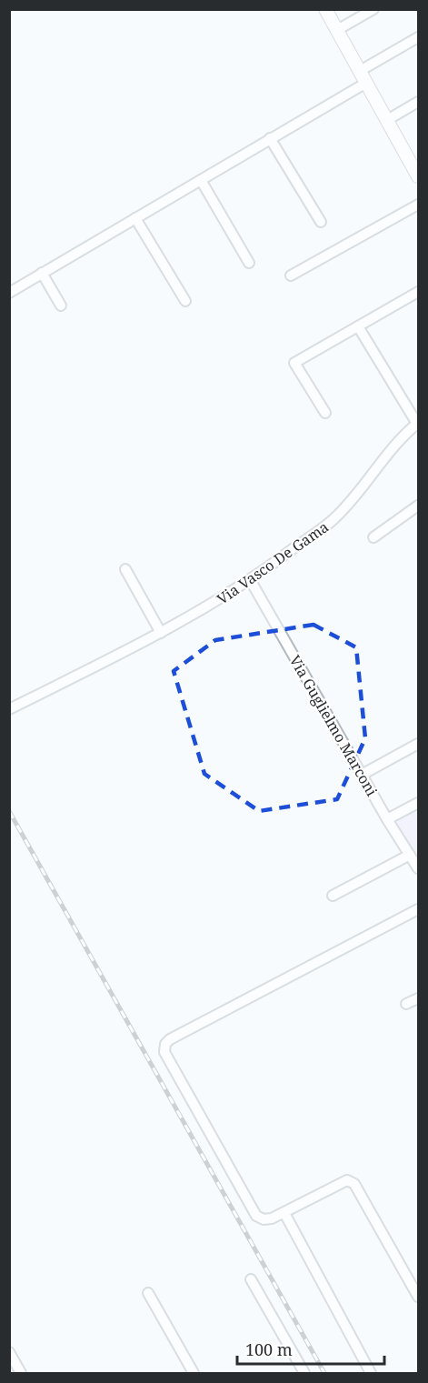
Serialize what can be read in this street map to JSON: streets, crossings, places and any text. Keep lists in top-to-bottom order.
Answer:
{
  "streets": {
    "street": ["Via Vasco De Gama", "Via Guglielmo Marconi"]
  },
  "crossings": [
    ["Via Vasco De Gama", "Via Guglielmo Marconi"]
  ],
  "scale_bar": "100 m"
}
